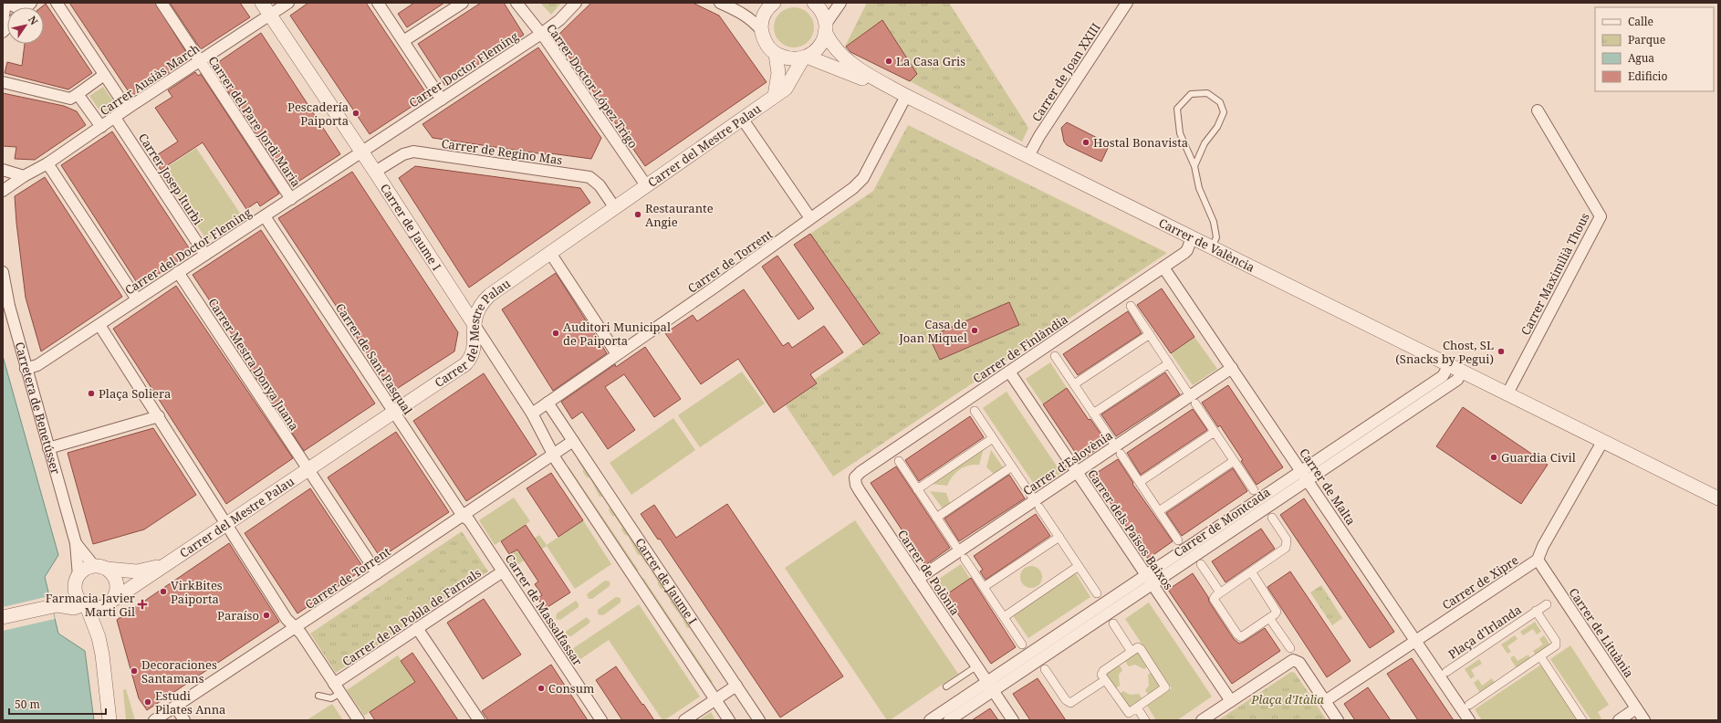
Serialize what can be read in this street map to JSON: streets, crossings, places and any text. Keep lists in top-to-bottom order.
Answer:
{
  "streets": {
    "street": [
      "Carrer Doctor Fleming",
      "Carrer de Joan XXIII",
      "Carrer Ausiàs March",
      "Carrer Doctor López Trigo",
      "Carrer del Pare Jordi Maria",
      "Carrer del Mestre Palau",
      "Carrer de Regino Mas",
      "Carrer Josep Iturbi",
      "Carrer de Jaume I",
      "Carrer de València",
      "Carrer del Doctor Fleming",
      "Carrer de Torrent",
      "Carrer Maximilià Thous",
      "Carrer de Finlàndia",
      "Carrer de Sant Pasqual",
      "Carrer Mestra Donya Juana",
      "Carretera de Benetússer",
      "Carrer d'Eslovènia",
      "Carrer de Malta",
      "Carrer de Montcada",
      "Carrer dels Països Baixos",
      "Carrer de Polònia",
      "Carrer de Xipre",
      "Carrer de Massalfassar",
      "Carrer de la Pobla de Farnals",
      "Plaça d'Irlanda",
      "Carrer de Lituània"
    ]
  },
  "crossings": [
    ["Carrer Doctor Fleming", "Carrer Doctor López Trigo"],
    ["Carrer Doctor Fleming", "Carrer de Jaume I"],
    ["Carrer Doctor Fleming", "Carrer del Doctor Fleming"],
    ["Carrer de Joan XXIII", "Carrer de València"],
    ["Carrer Ausiàs March", "Carrer del Pare Jordi Maria"],
    ["Carrer Ausiàs March", "Carrer Josep Iturbi"],
    ["Carrer Ausiàs March", "Carrer de Jaume I"],
    ["Carrer Doctor López Trigo", "Carrer del Mestre Palau"],
    ["Carrer del Pare Jordi Maria", "Carrer del Doctor Fleming"],
    ["Carrer del Mestre Palau", "Carrer de Regino Mas"],
    ["Carrer del Mestre Palau", "Carrer de Jaume I"],
    ["Carrer del Mestre Palau", "Carrer de València"],
    ["Carrer del Mestre Palau", "Carrer de Sant Pasqual"],
    ["Carrer del Mestre Palau", "Carrer Mestra Donya Juana"],
    ["Carrer del Mestre Palau", "Carretera de Benetússer"],
    ["Carrer de Regino Mas", "Carrer de Jaume I"],
    ["Carrer Josep Iturbi", "Carrer del Doctor Fleming"],
    ["Carrer de Jaume I", "Carrer del Doctor Fleming"],
    ["Carrer de Jaume I", "Carrer de Torrent"],
    ["Carrer de València", "Carrer de Torrent"],
    ["Carrer de València", "Carrer Maximilià Thous"],
    ["Carrer de València", "Carrer de Finlàndia"],
    ["Carrer de València", "Carrer de Montcada"],
    ["Carrer de València", "Carrer de Xipre"],
    ["Carrer del Doctor Fleming", "Carrer de Sant Pasqual"],
    ["Carrer del Doctor Fleming", "Carrer Mestra Donya Juana"],
    ["Carrer del Doctor Fleming", "Carretera de Benetússer"],
    ["Carrer de Torrent", "Carrer de Sant Pasqual"],
    ["Carrer de Torrent", "Carrer Mestra Donya Juana"],
    ["Carrer de Torrent", "Carrer de Massalfassar"],
    ["Carrer de Finlàndia", "Carrer de Malta"],
    ["Carrer de Finlàndia", "Carrer dels Països Baixos"],
    ["Carrer de Finlàndia", "Carrer de Polònia"],
    ["Carrer de Sant Pasqual", "Carrer de Massalfassar"],
    ["Carrer d'Eslovènia", "Carrer de Malta"],
    ["Carrer d'Eslovènia", "Carrer dels Països Baixos"],
    ["Carrer d'Eslovènia", "Carrer de Polònia"],
    ["Carrer de Malta", "Carrer de Montcada"],
    ["Carrer de Malta", "Carrer de Xipre"],
    ["Carrer de Montcada", "Carrer dels Països Baixos"],
    ["Carrer de Montcada", "Carrer de Polònia"],
    ["Carrer de Xipre", "Carrer de Lituània"],
    ["Carrer de Massalfassar", "Carrer de la Pobla de Farnals"]
  ],
  "parks": ["Plaça d'Itàlia"],
  "places": {
    "other": [
      "La Casa Gris",
      "Pescadería Paiporta",
      "Hostal Bonavista",
      "Restaurante Angie",
      "Casa de Joan Miquel",
      "Auditori Municipal de Paiporta",
      "Chost, SL (Snacks by Pegui)",
      "Plaça Soliera",
      "Guardia Civil",
      "VirkBites Paiporta",
      "Paraíso",
      "Decoraciones Santamans",
      "Consum",
      "Estudi Pilates Anna"
    ],
    "health": ["Farmacia Javier Marti Gil"]
  },
  "legend": [
    "Calle",
    "Parque",
    "Agua",
    "Edificio"
  ],
  "scale_bar": "50 m",
  "north": "top right"
}
